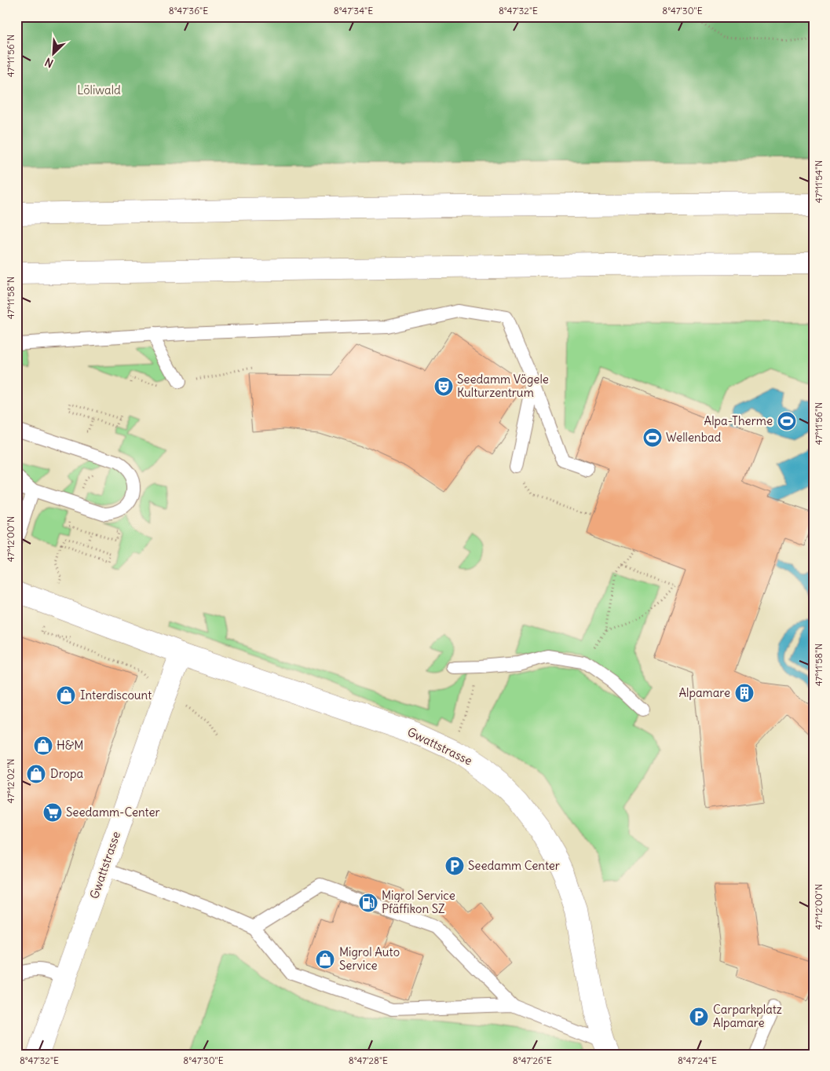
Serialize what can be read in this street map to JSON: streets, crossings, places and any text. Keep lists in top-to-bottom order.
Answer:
{
  "streets": {
    "main road": ["Gwattstrasse"]
  },
  "parks": ["Löliwald"],
  "places": {
    "theatre": ["Seedamm Vögele Kulturzentrum"],
    "sports": ["Alpa-Therme", "Wellenbad"],
    "building": ["Alpamare"],
    "shop": [
      "Interdiscount",
      "H&M",
      "Dropa",
      "Migrol Auto Service"
    ],
    "supermarket": ["Seedamm-Center"],
    "parking": ["Seedamm Center", "Carparkplatz Alpamare"],
    "fuel station": ["Migrol Service Pfäffikon SZ"]
  },
  "north": "bottom left",
  "coordinates": [
    "8°47'36\"E",
    "8°47'34\"E",
    "8°47'32\"E",
    "8°47'30\"E",
    "47°11'56\"N",
    "47°11'54\"N",
    "47°11'58\"N",
    "47°12'00\"N",
    "47°12'02\"N",
    "8°47'28\"E",
    "8°47'26\"E",
    "8°47'24\"E"
  ]
}
